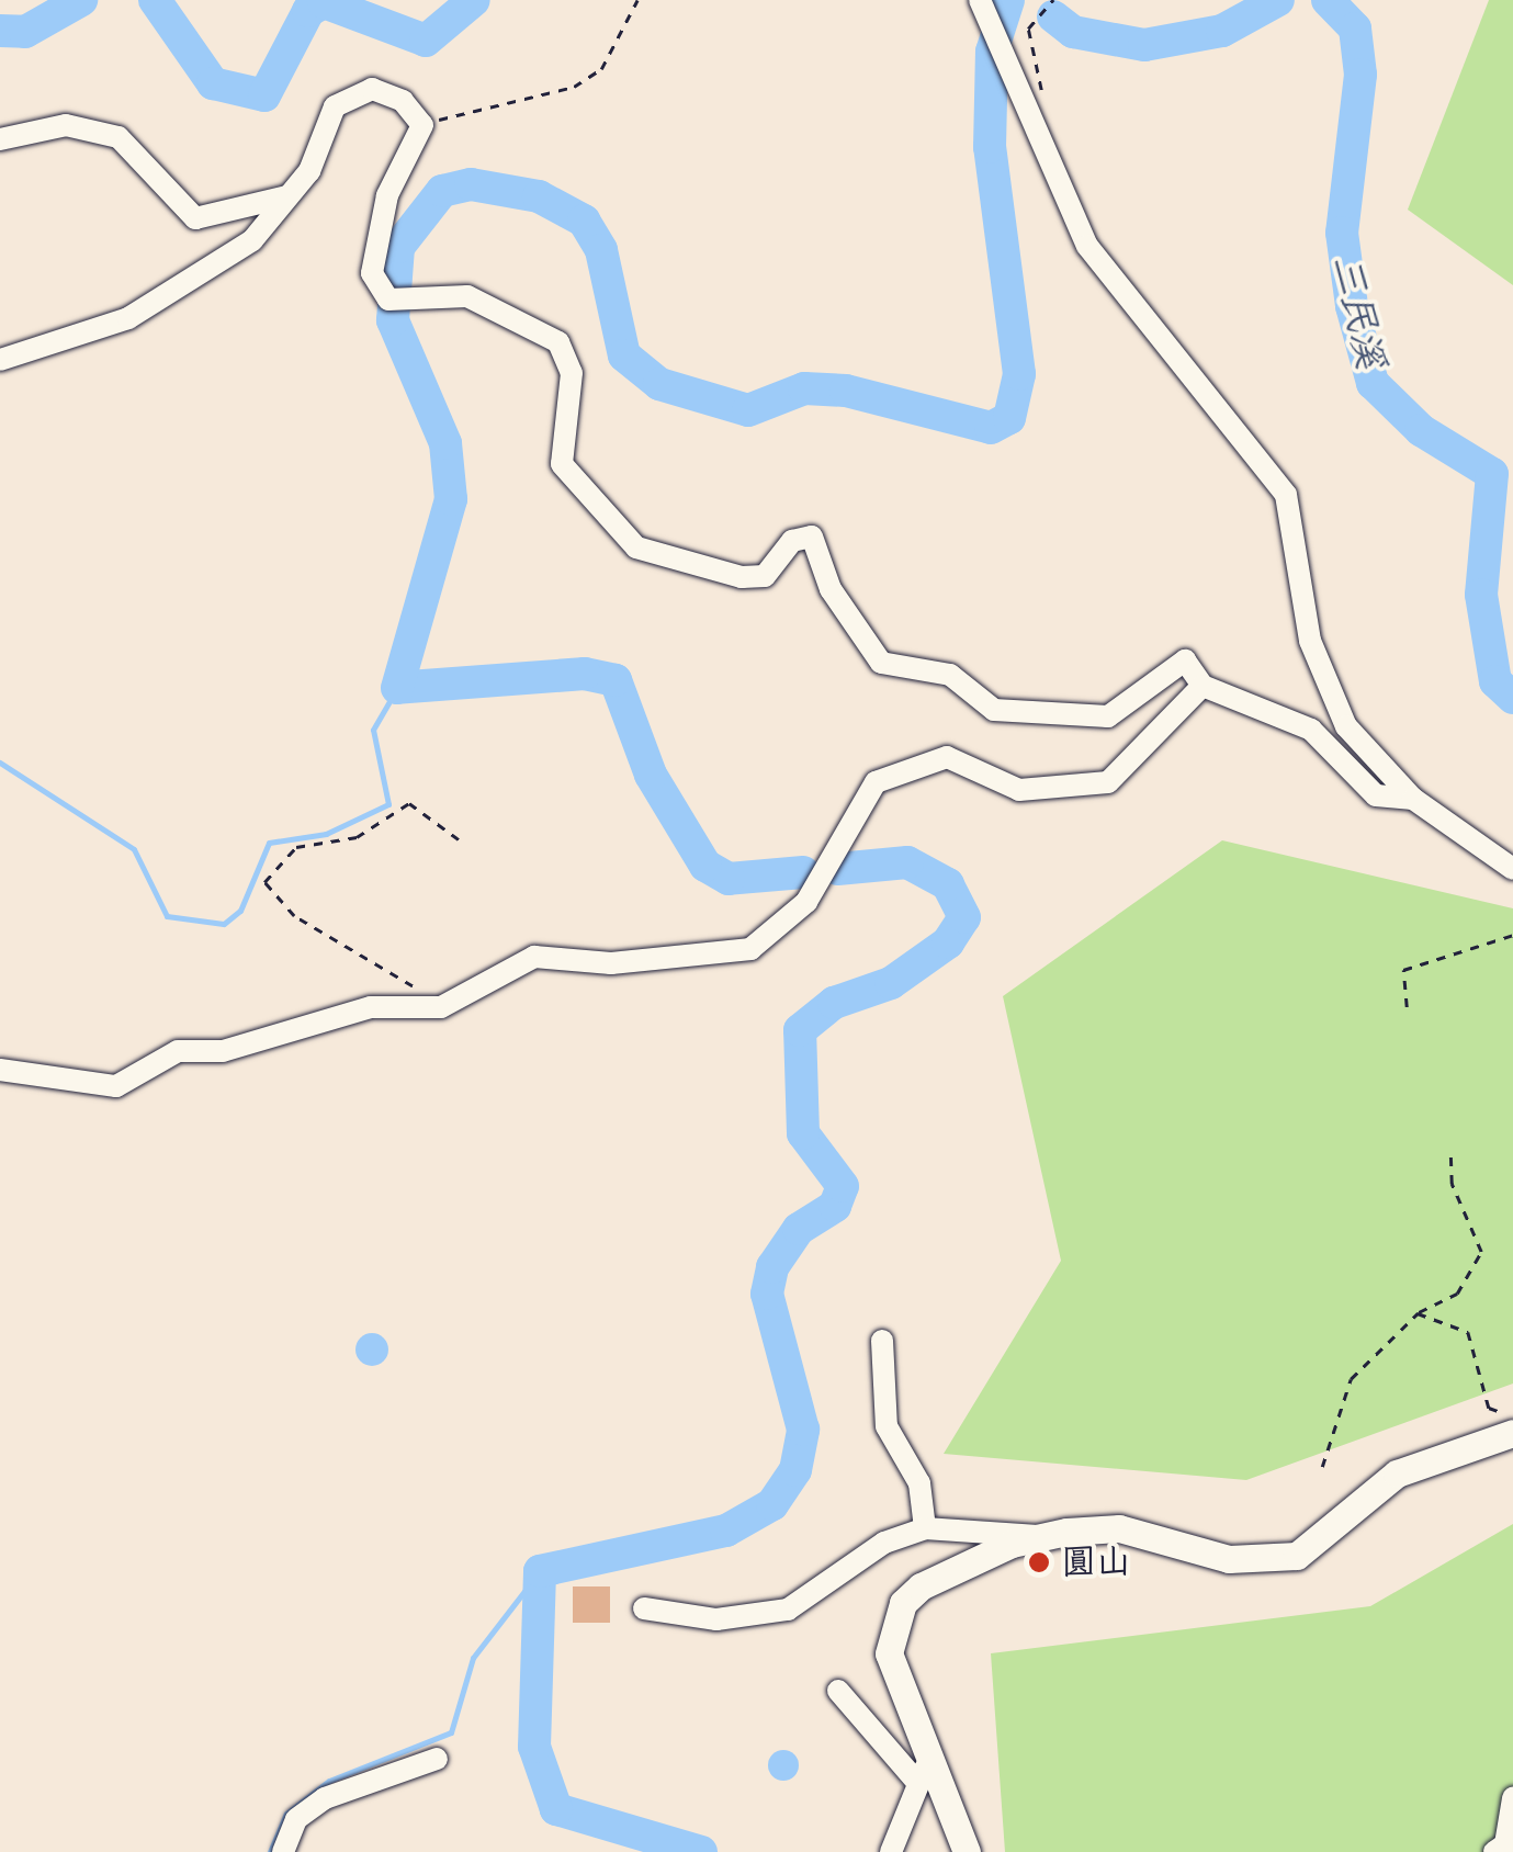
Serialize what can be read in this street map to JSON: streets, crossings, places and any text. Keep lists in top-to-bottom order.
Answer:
{
  "water": ["三民溪"],
  "places": ["圓山"]
}
